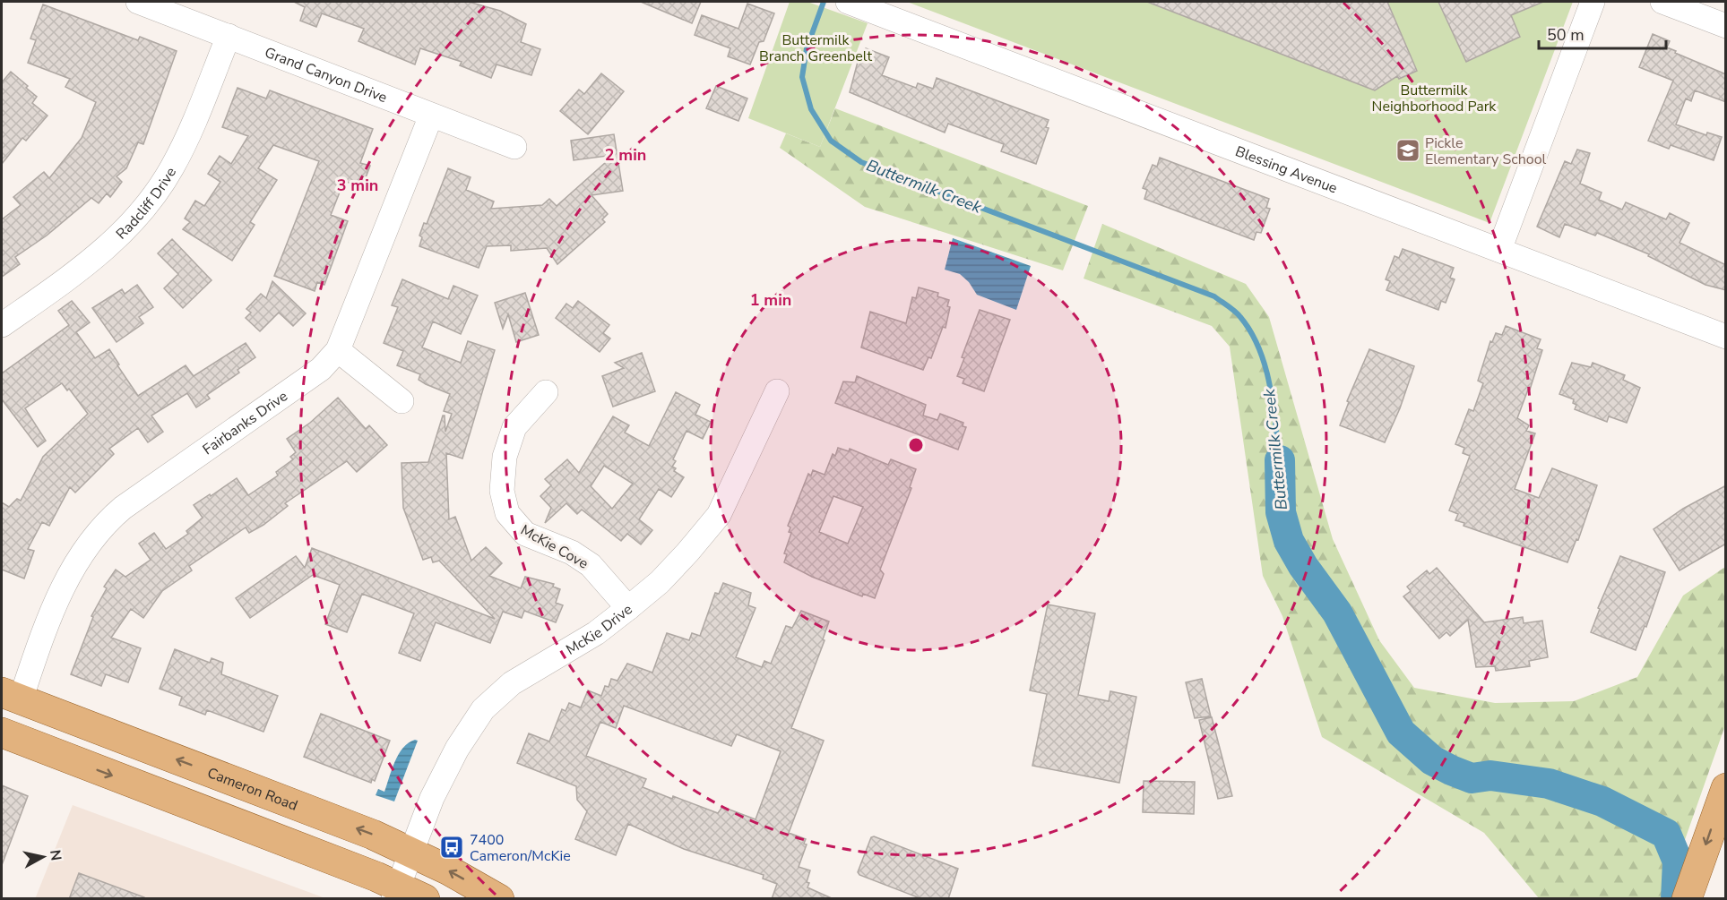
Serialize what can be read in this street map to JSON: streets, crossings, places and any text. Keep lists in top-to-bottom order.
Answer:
{
  "streets": {
    "main road": ["Cameron Road"],
    "street": [
      "Grand Canyon Drive",
      "Blessing Avenue",
      "Radcliff Drive",
      "Fairbanks Drive",
      "McKie Cove",
      "McKie Drive"
    ]
  },
  "crossings": [
    ["Grand Canyon Drive", "Radcliff Drive"],
    ["Grand Canyon Drive", "Fairbanks Drive"],
    ["Fairbanks Drive", "Cameron Road"],
    ["McKie Cove", "McKie Drive"],
    ["McKie Drive", "Cameron Road"]
  ],
  "water": ["Buttermilk Creek"],
  "parks": ["Buttermilk Branch Greenbelt", "Buttermilk Neighborhood Park"],
  "places": {
    "school or university": ["Pickle Elementary School"],
    "bus stop": ["7400 Cameron/McKie"]
  },
  "scale_bar": "50 m",
  "north": "right",
  "rings": ["2 min", "3 min", "1 min"]
}
